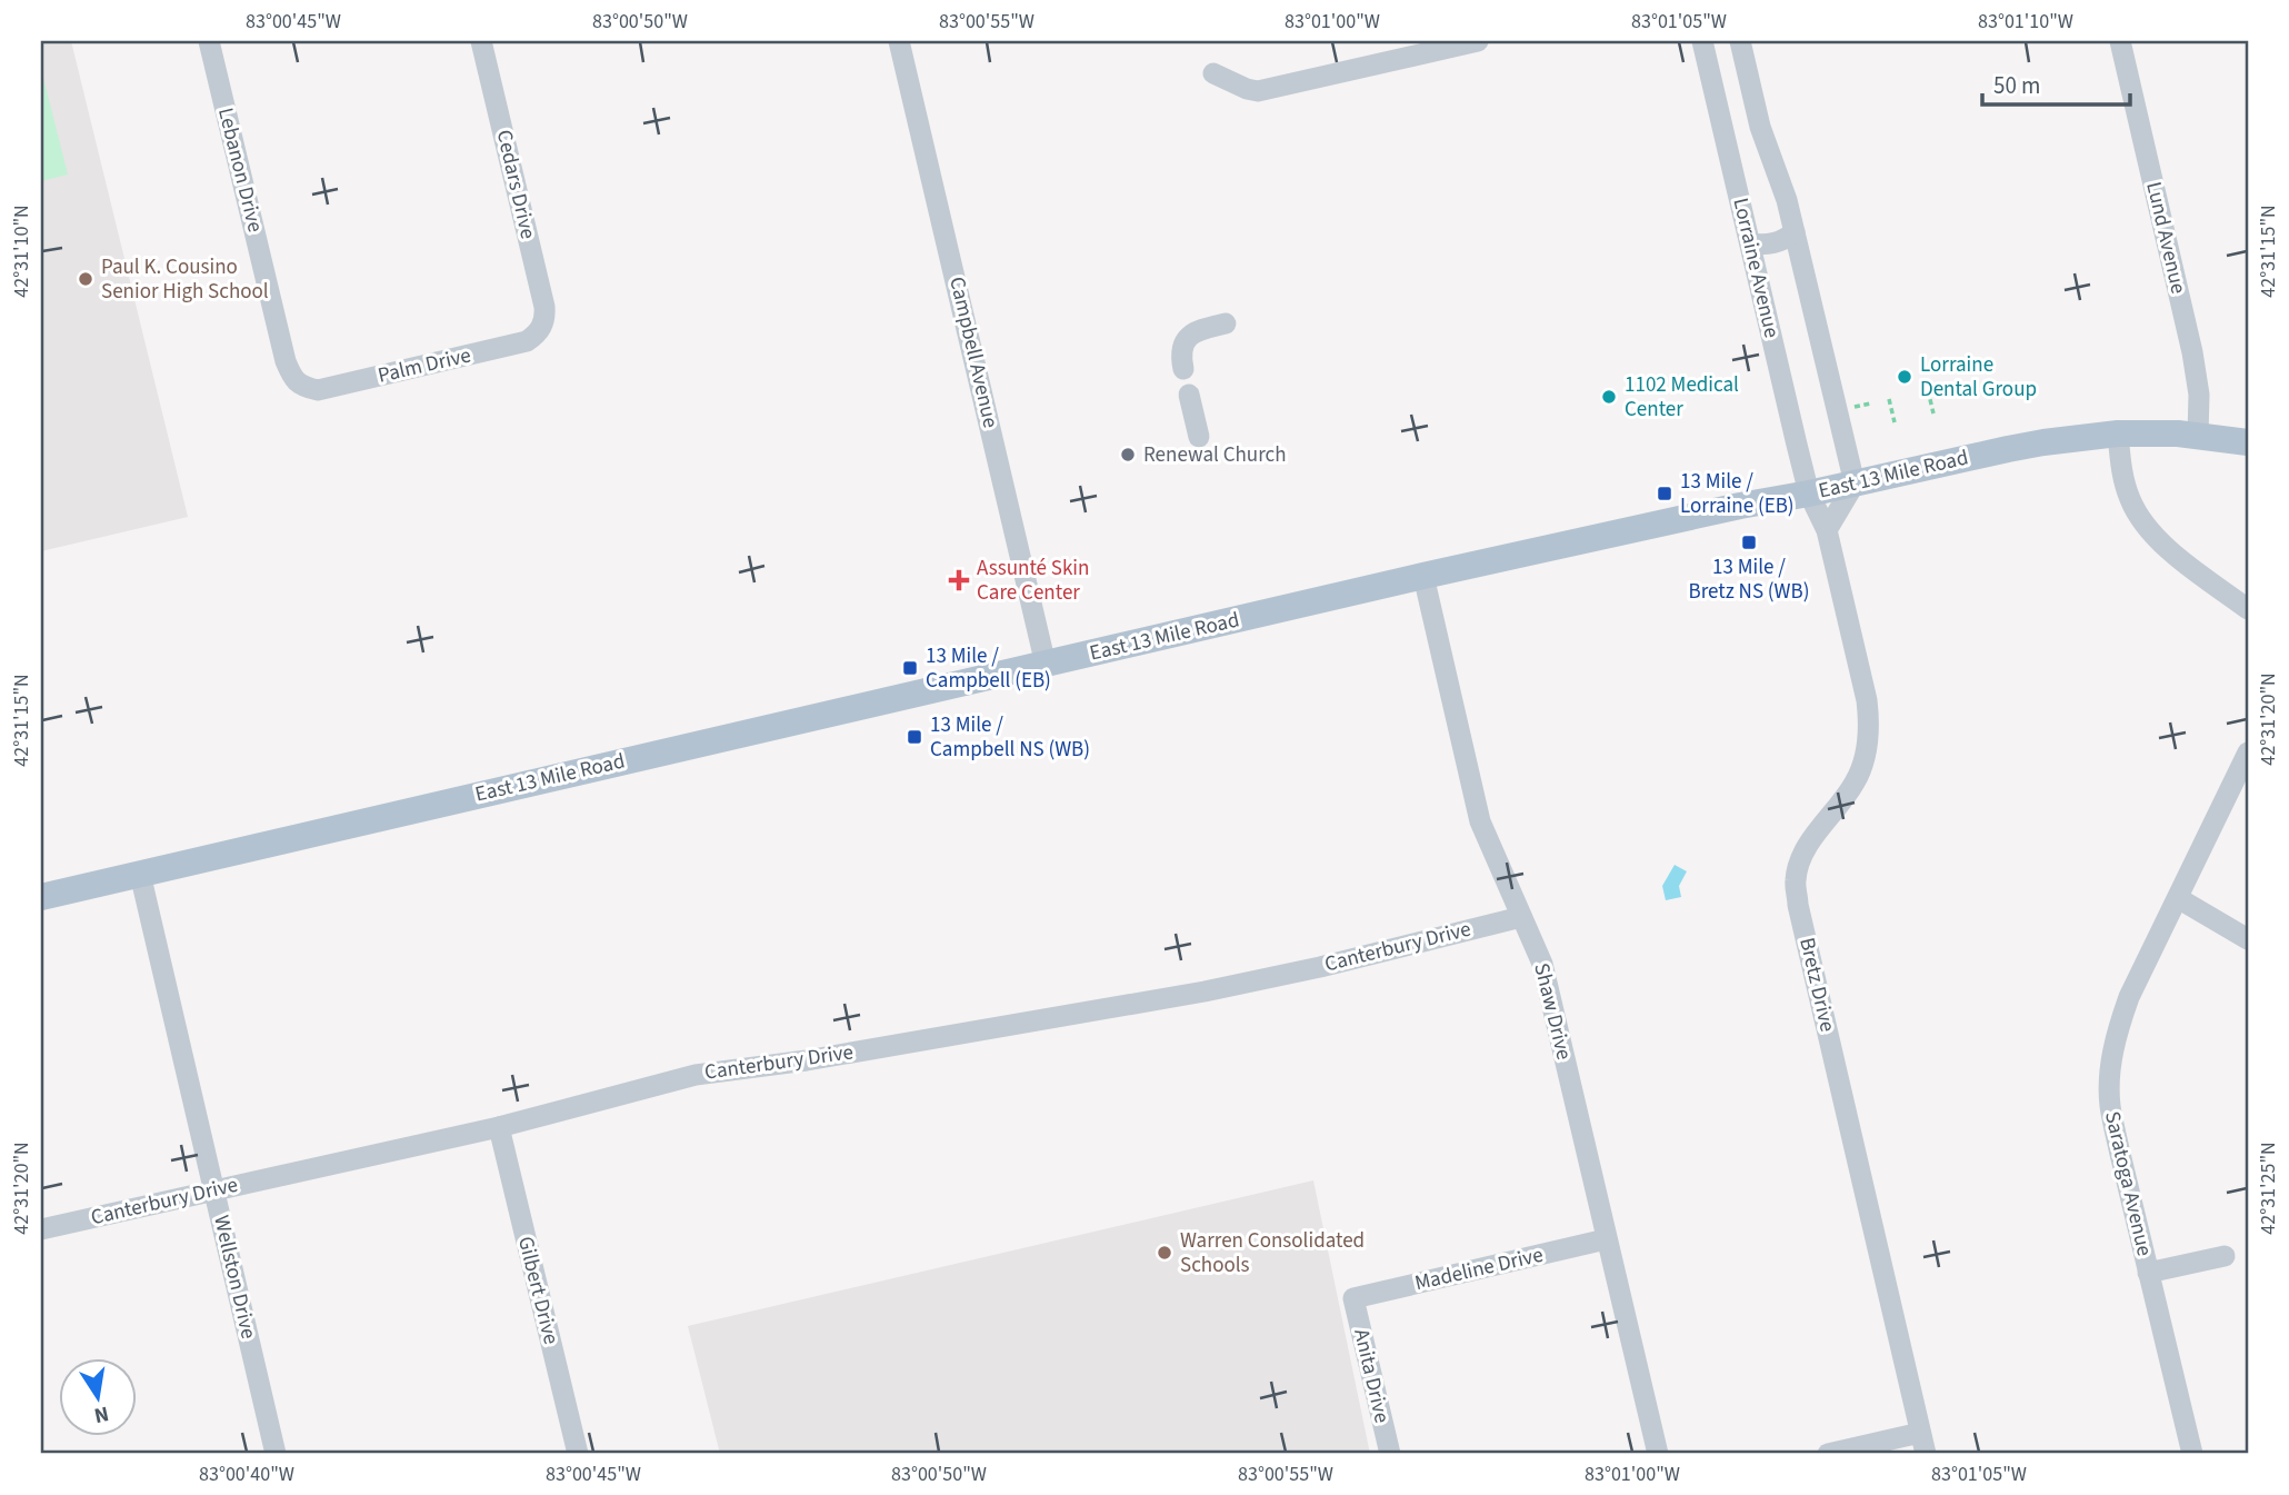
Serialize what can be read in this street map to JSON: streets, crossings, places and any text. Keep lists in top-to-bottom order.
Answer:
{
  "streets": {
    "main road": ["East 13 Mile Road"],
    "street": [
      "Lebanon Drive",
      "Cedars Drive",
      "Lund Avenue",
      "Lorraine Avenue",
      "Campbell Avenue",
      "Palm Drive",
      "Canterbury Drive",
      "Bretz Drive",
      "Shaw Drive",
      "Saratoga Avenue",
      "Madeline Drive",
      "Wellston Drive",
      "Gilbert Drive",
      "Anita Drive"
    ]
  },
  "crossings": [
    ["Lebanon Drive", "Palm Drive"],
    ["Cedars Drive", "Palm Drive"],
    ["Lund Avenue", "East 13 Mile Road"],
    ["Lorraine Avenue", "East 13 Mile Road"],
    ["Lorraine Avenue", "Bretz Drive"],
    ["Campbell Avenue", "East 13 Mile Road"],
    ["East 13 Mile Road", "Bretz Drive"],
    ["East 13 Mile Road", "Shaw Drive"],
    ["East 13 Mile Road", "Wellston Drive"],
    ["Canterbury Drive", "Shaw Drive"],
    ["Canterbury Drive", "Wellston Drive"],
    ["Canterbury Drive", "Gilbert Drive"],
    ["Shaw Drive", "Madeline Drive"],
    ["Madeline Drive", "Anita Drive"]
  ],
  "places": {
    "other": [
      "Paul K. Cousino Senior High School",
      "Lorraine Dental Group",
      "1102 Medical Center",
      "Renewal Church",
      "Warren Consolidated Schools"
    ],
    "transit": [
      "13 Mile / Lorraine (EB)",
      "13 Mile / Bretz NS (WB)",
      "13 Mile / Campbell (EB)",
      "13 Mile / Campbell NS (WB)"
    ],
    "health": ["Assunté Skin Care Center"]
  },
  "scale_bar": "50 m",
  "north": "bottom",
  "coordinates": [
    "83°00'45\"W",
    "83°00'50\"W",
    "83°00'55\"W",
    "83°01'00\"W",
    "83°01'05\"W",
    "83°01'10\"W",
    "42°31'15\"N",
    "42°31'10\"N",
    "42°31'20\"N",
    "42°31'25\"N",
    "83°00'40\"W"
  ]
}
